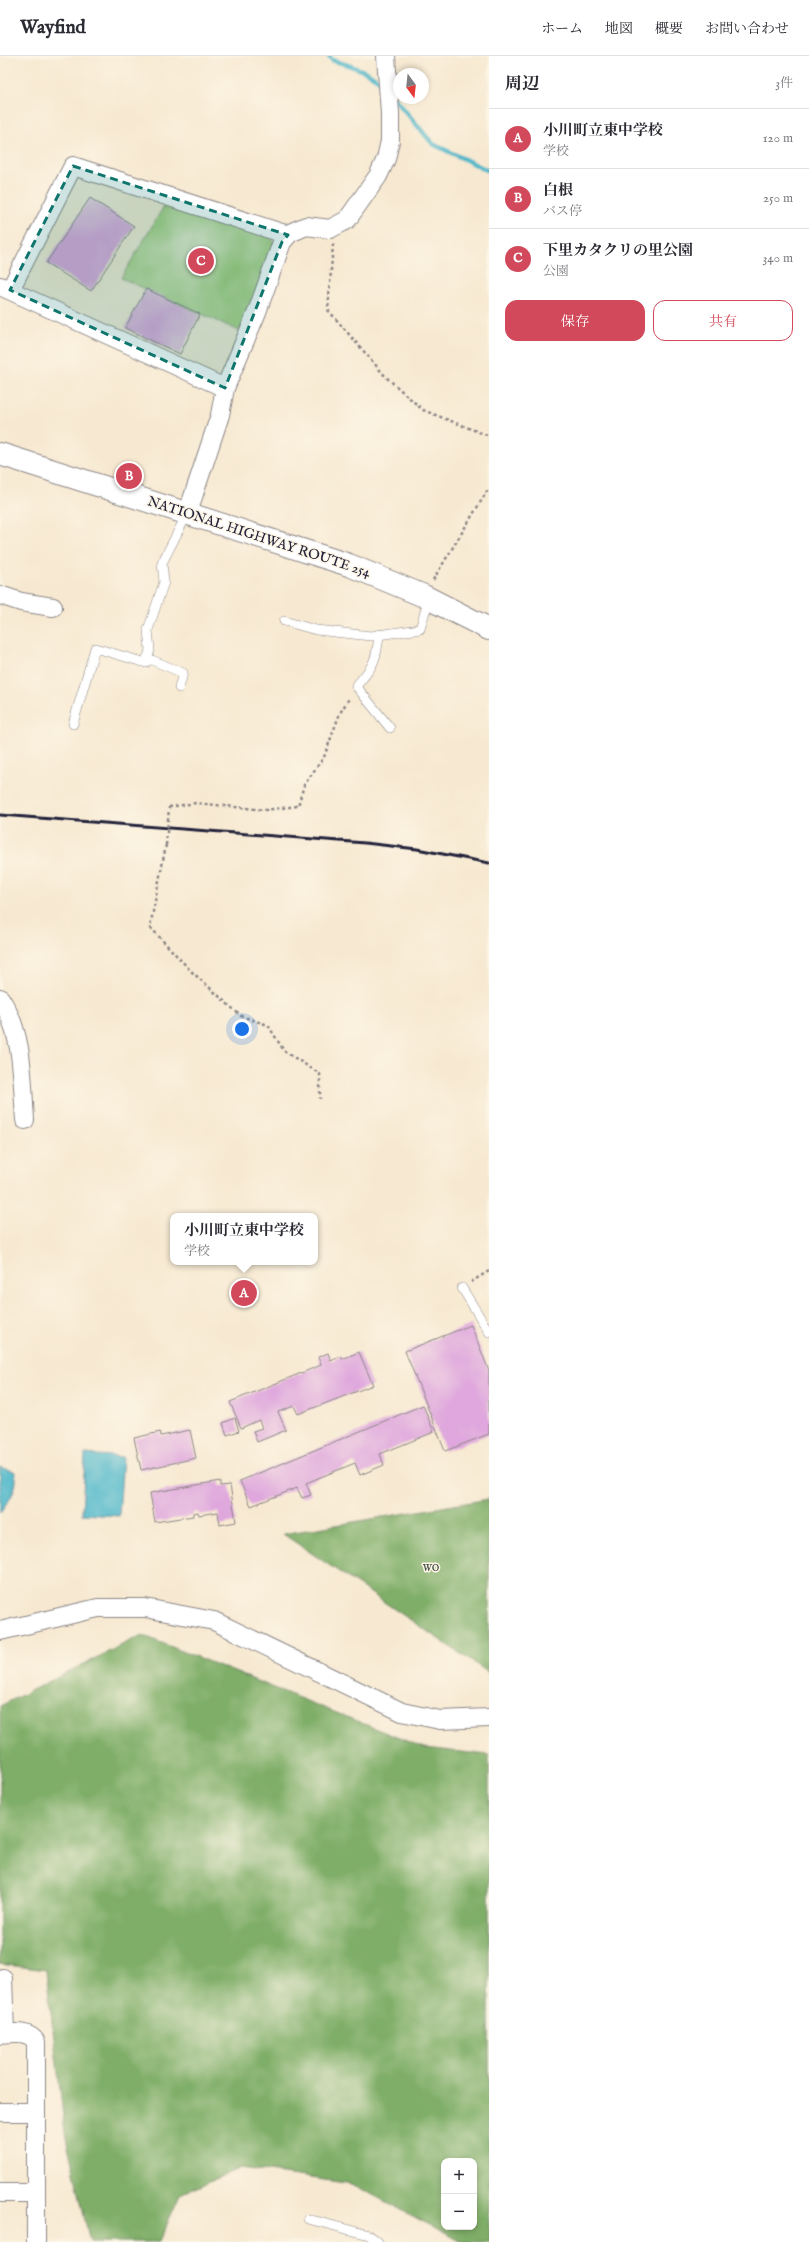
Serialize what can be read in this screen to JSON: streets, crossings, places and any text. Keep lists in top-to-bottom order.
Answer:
{
  "streets": {
    "highway": ["NATIONAL HIGHWAY ROUTE 254"]
  },
  "parks": ["wo"],
  "north": "bottom",
  "page": {
    "header": "Wayfind",
    "nav": [
      "ホーム",
      "地図",
      "概要",
      "お問い合わせ"
    ],
    "heading": ["周辺", "3件"],
    "list": [
      {
        "mark": "A",
        "name": "小川町立東中学校",
        "note": "学校",
        "value": "120 m"
      },
      {
        "mark": "B",
        "name": "白根",
        "note": "バス停",
        "value": "250 m"
      },
      {
        "mark": "C",
        "name": "下里カタクリの里公園",
        "note": "公園",
        "value": "340 m"
      }
    ],
    "pins": ["C", "B", "A"],
    "buttons": ["保存", "共有"],
    "popup": ["小川町立東中学校", "学校"],
    "map_buttons": ["+", "−"]
  }
}
